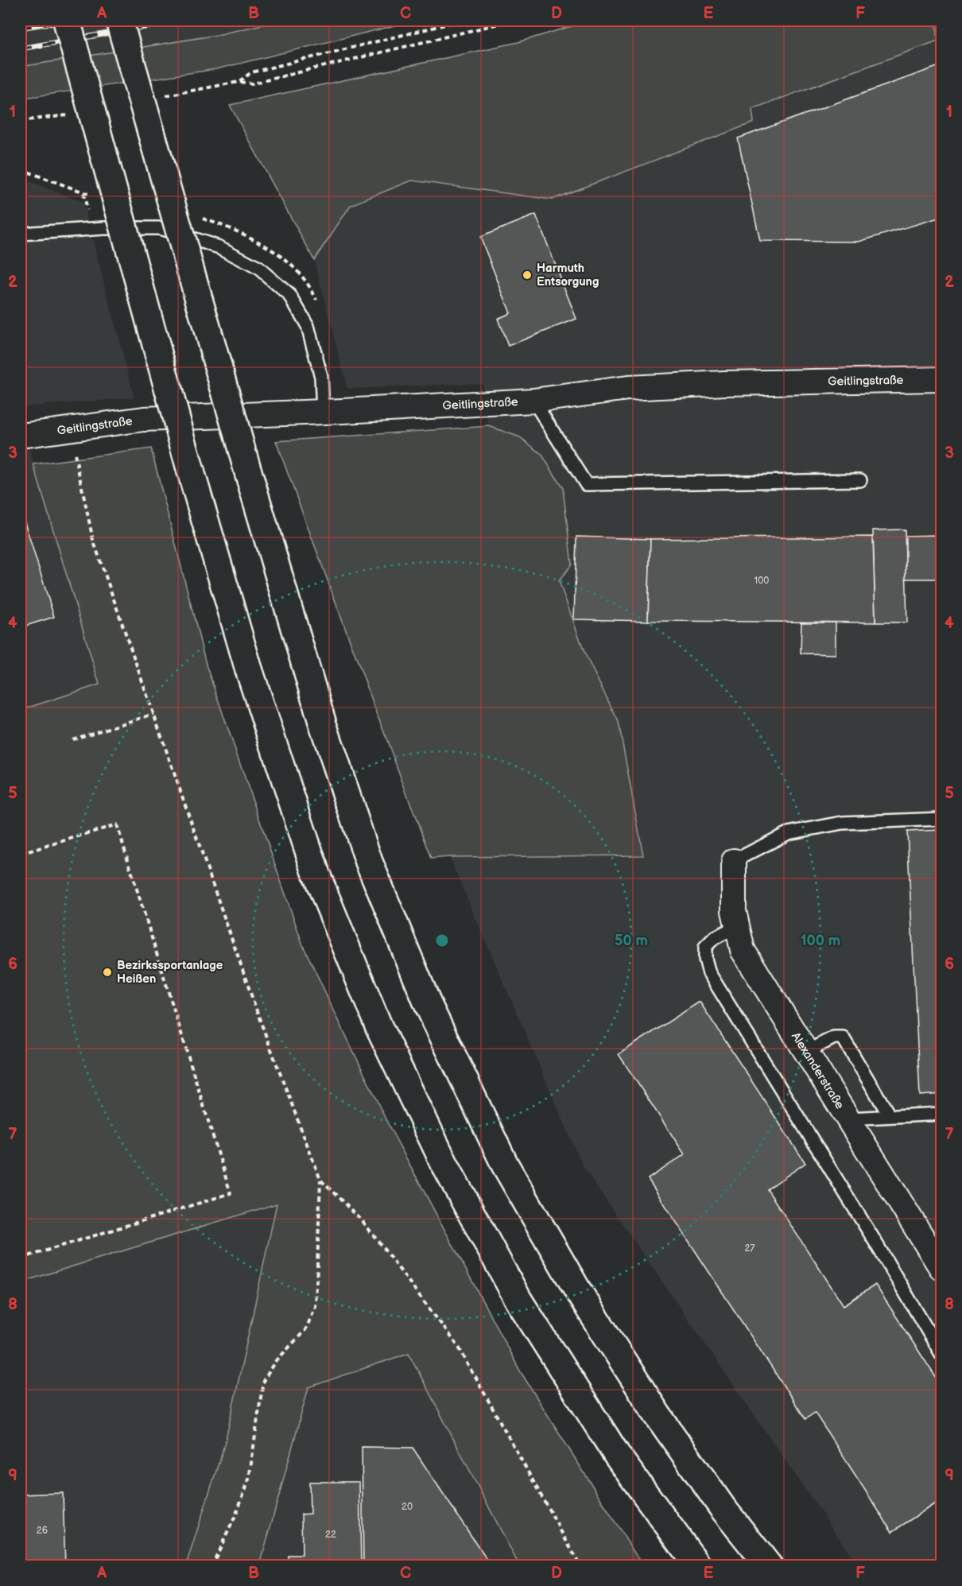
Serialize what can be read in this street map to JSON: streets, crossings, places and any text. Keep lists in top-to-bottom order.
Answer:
{
  "streets": {
    "street": ["Geitlingstraße", "Alexanderstraße"]
  },
  "places": ["Harmuth Entsorgung", "Bezirkssportanlage Heißen"],
  "house_numbers": [
    "100",
    "27",
    "20",
    "26",
    "22"
  ],
  "grid": {
    "columns": [
      "A",
      "B",
      "C",
      "D",
      "E",
      "F"
    ],
    "rows": [
      "1",
      "2",
      "3",
      "4",
      "5",
      "6",
      "7",
      "8",
      "9"
    ]
  },
  "rings": ["50 m", "100 m"]
}
